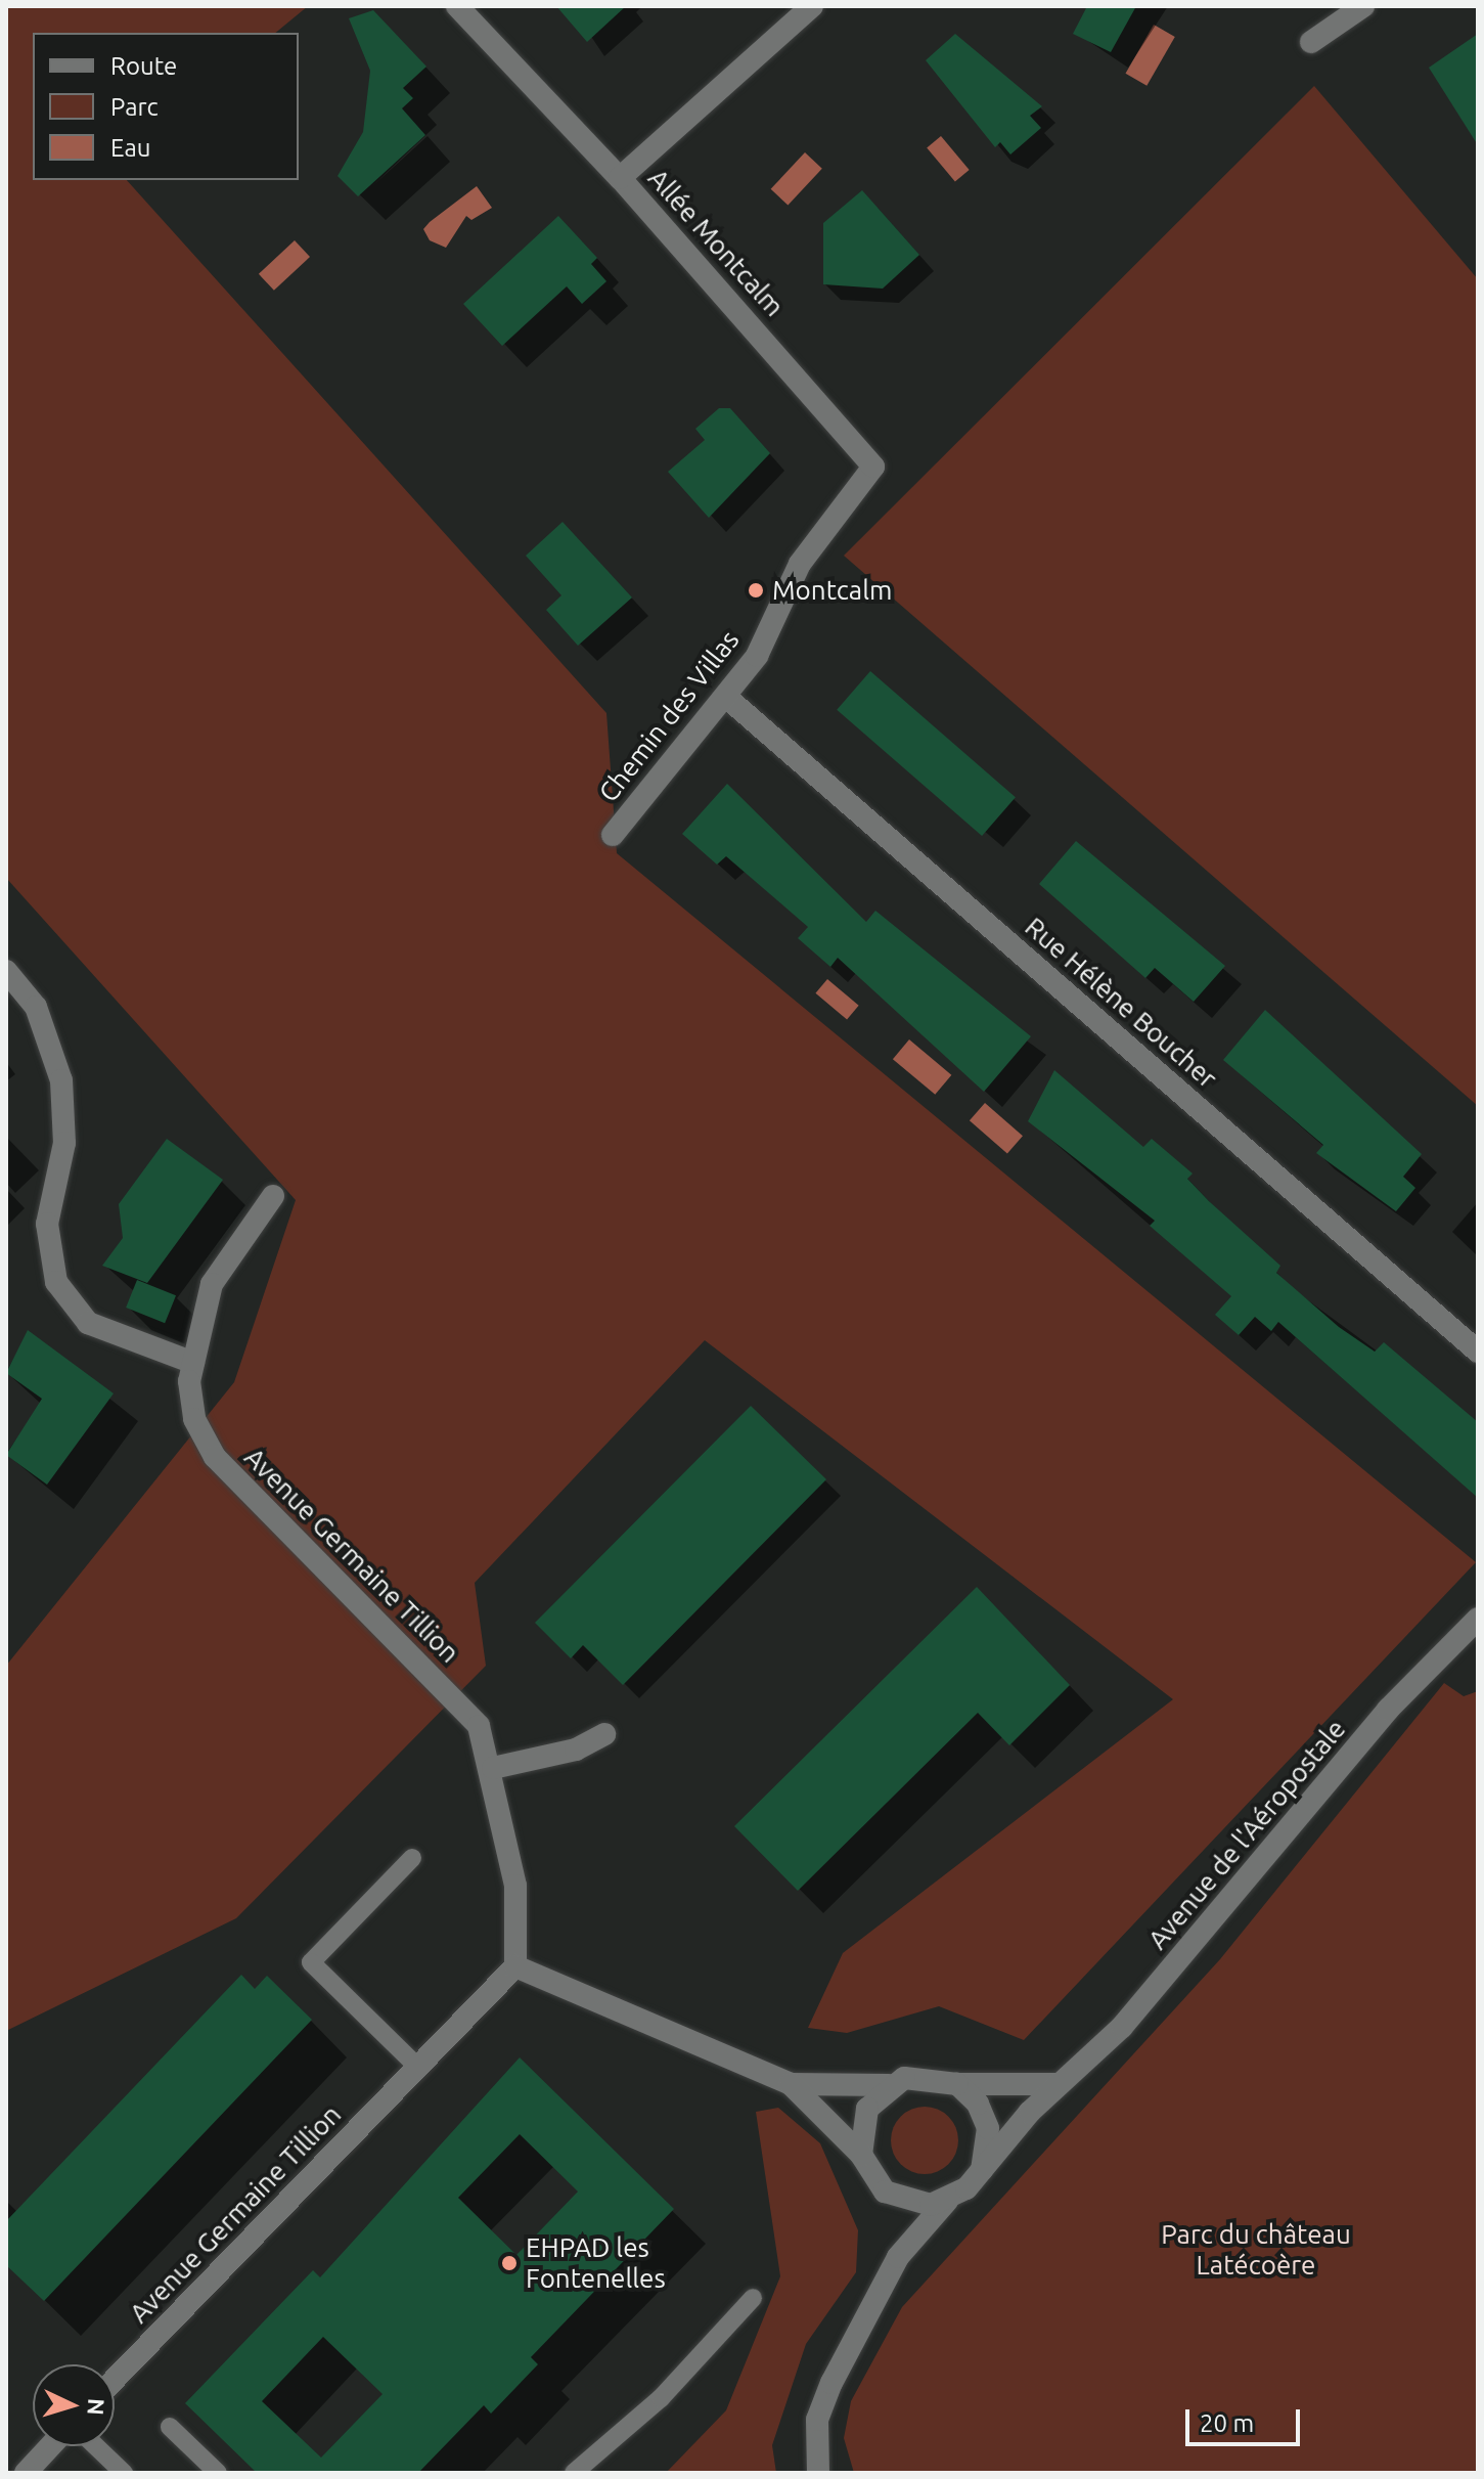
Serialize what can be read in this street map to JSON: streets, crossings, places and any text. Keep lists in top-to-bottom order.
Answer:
{
  "streets": {
    "street": [
      "Allée Montcalm",
      "Chemin des Villas",
      "Rue Hélène Boucher",
      "Avenue Germaine Tillion",
      "Avenue de l'Aéropostale"
    ]
  },
  "crossings": [
    ["Allée Montcalm", "Chemin des Villas"],
    ["Chemin des Villas", "Rue Hélène Boucher"]
  ],
  "parks": ["Parc du château Latécoère"],
  "places": ["Montcalm", "EHPAD les Fontenelles"],
  "legend": ["Route", "Parc", "Eau"],
  "scale_bar": "20 m",
  "north": "right"
}
